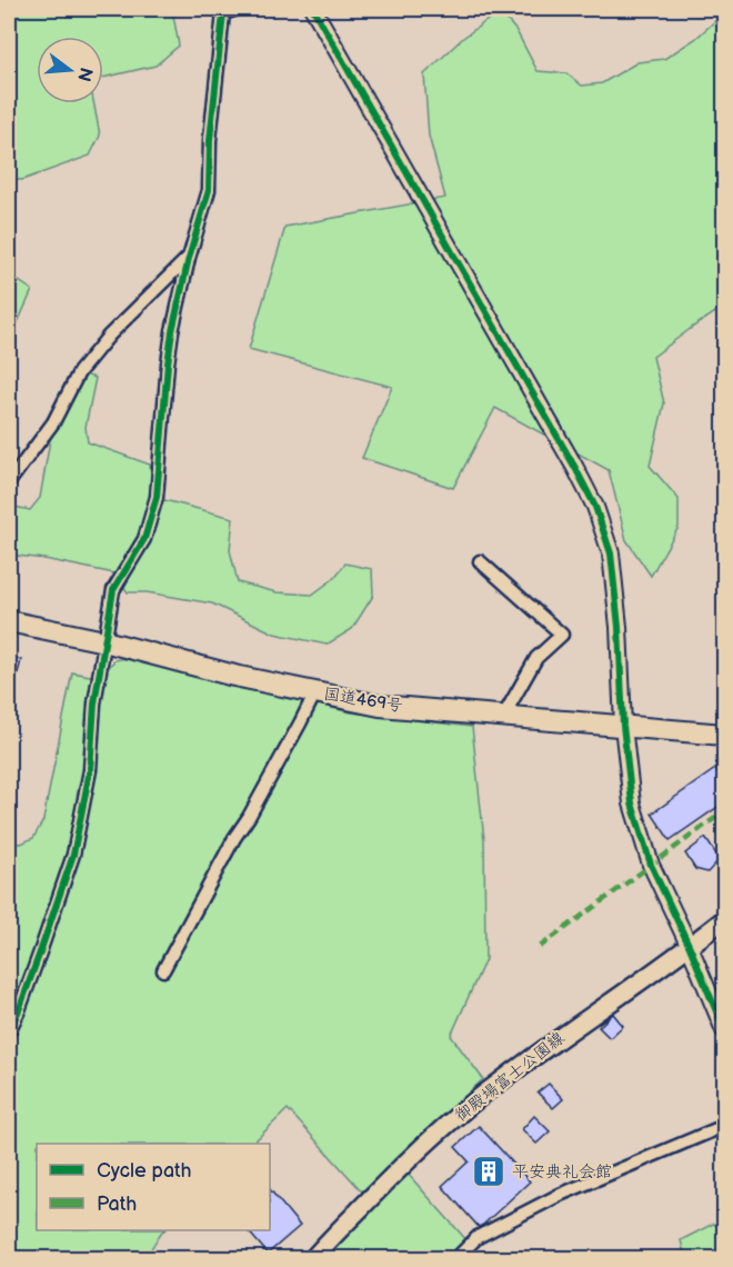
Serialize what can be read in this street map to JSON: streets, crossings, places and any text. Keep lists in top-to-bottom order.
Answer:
{
  "streets": {
    "highway": ["国道469号"],
    "main road": ["御殿場富士公園線"]
  },
  "places": {
    "building": ["平安典礼会館"]
  },
  "legend": ["Cycle path", "Path"],
  "north": "right"
}
